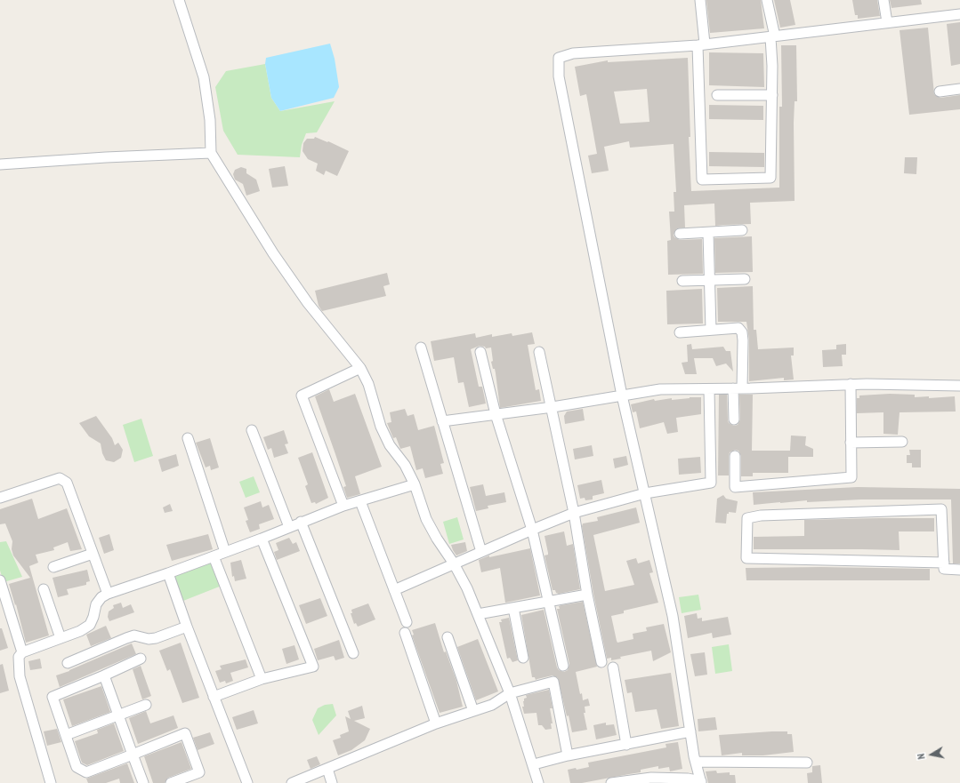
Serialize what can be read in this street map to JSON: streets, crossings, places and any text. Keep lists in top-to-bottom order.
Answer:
{
  "north": "left"
}
